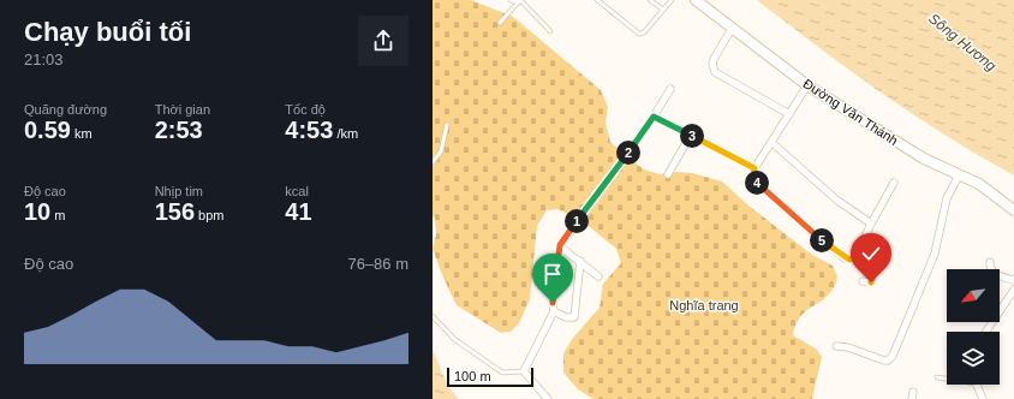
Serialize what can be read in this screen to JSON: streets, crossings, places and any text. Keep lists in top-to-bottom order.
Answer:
{
  "streets": {
    "main road": ["Đường Văn Thánh"]
  },
  "water": ["Sông Hương"],
  "parks": ["Nghĩa trang"],
  "scale_bar": "100 m",
  "north": "bottom left",
  "page": {
    "heading": ["Chạy buổi tối", "21:03"],
    "stats": [
      ["Quãng đường", "0.59 km"],
      ["Thời gian", "2:53"],
      ["Tốc độ", "4:53 /km"],
      ["Độ cao", "10 m"],
      ["Nhịp tim", "156 bpm"],
      ["kcal", "41"]
    ],
    "pins": [
      "3",
      "2",
      "4",
      "1",
      "5"
    ],
    "chart": ["Độ cao", "76–86 m"],
    "scale": "100 m"
  }
}
